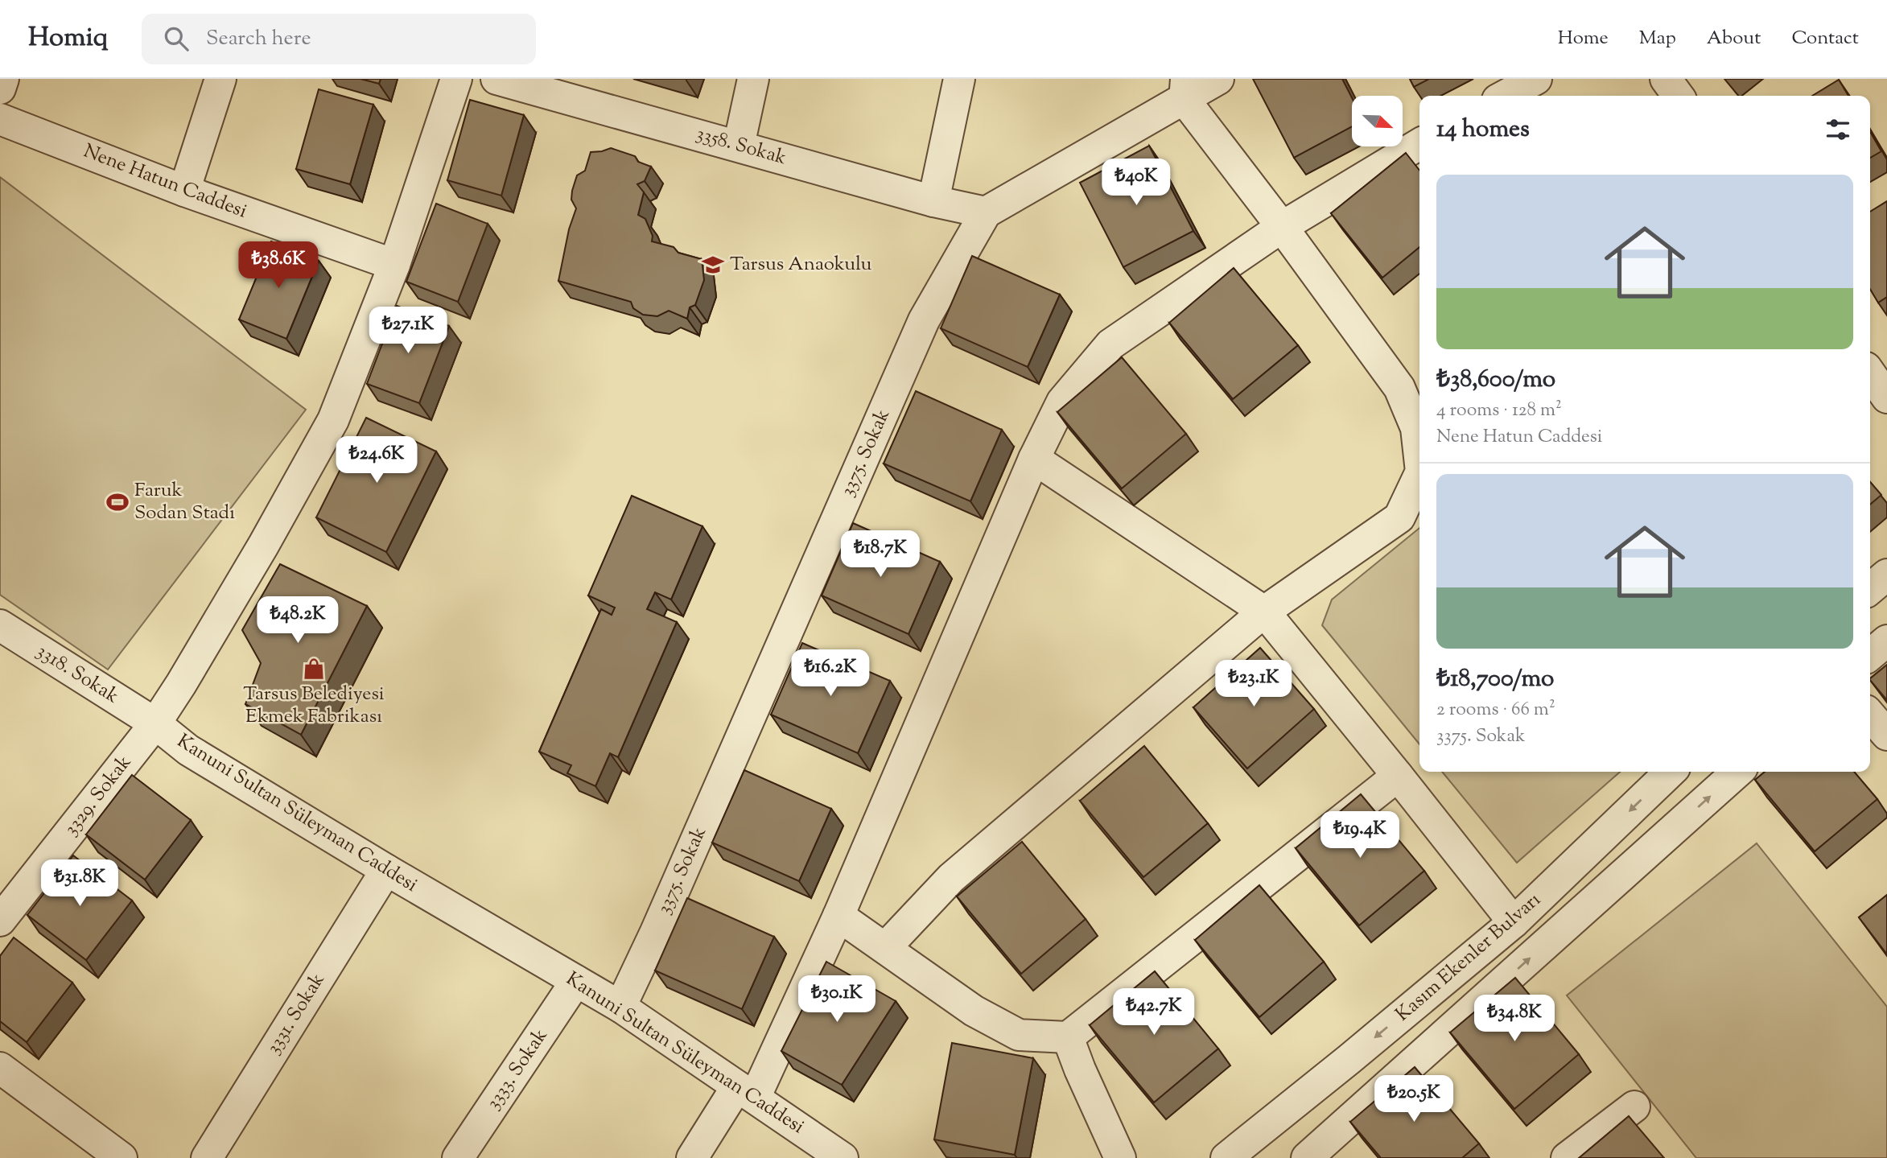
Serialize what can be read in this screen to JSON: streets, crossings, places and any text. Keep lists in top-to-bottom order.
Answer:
{
  "streets": {
    "street": [
      "3358. Sokak",
      "Nene Hatun Caddesi",
      "3375. Sokak",
      "3318. Sokak",
      "3329. Sokak",
      "Kanuni Sultan Süleyman Caddesi",
      "Kasım Ekenler Bulvarı",
      "3331. Sokak",
      "3333. Sokak"
    ]
  },
  "crossings": [
    ["3358. Sokak", "3375. Sokak"],
    ["Nene Hatun Caddesi", "Kanuni Sultan Süleyman Caddesi"],
    ["3375. Sokak", "Kanuni Sultan Süleyman Caddesi"],
    ["3318. Sokak", "3329. Sokak"],
    ["3318. Sokak", "Kanuni Sultan Süleyman Caddesi"],
    ["3329. Sokak", "Kanuni Sultan Süleyman Caddesi"],
    ["Kanuni Sultan Süleyman Caddesi", "3331. Sokak"],
    ["Kanuni Sultan Süleyman Caddesi", "3333. Sokak"]
  ],
  "places": {
    "school or university": ["Tarsus Anaokulu"],
    "sports": ["Faruk Sodan Stadı"],
    "shop": ["Tarsus Belediyesi Ekmek Fabrikası"]
  },
  "north": "bottom right",
  "page": {
    "header": "Homiq",
    "search": "Search here",
    "nav": [
      "Home",
      "Map",
      "About",
      "Contact"
    ],
    "heading": "14 homes",
    "price": [
      "₺40K",
      "₺38.6K",
      "₺27.1K",
      "₺24.6K",
      "₺18.7K",
      "₺48.2K",
      "₺16.2K",
      "₺23.1K",
      "₺19.4K",
      "₺31.8K",
      "₺30.1K",
      "₺42.7K",
      "₺34.8K",
      "₺20.5K"
    ],
    "list": [
      {
        "name": "₺38,600/mo",
        "note": "4 rooms · 128 m² · Nene Hatun Caddesi"
      },
      {
        "name": "₺18,700/mo",
        "note": "2 rooms · 66 m² · 3375. Sokak"
      }
    ]
  }
}
